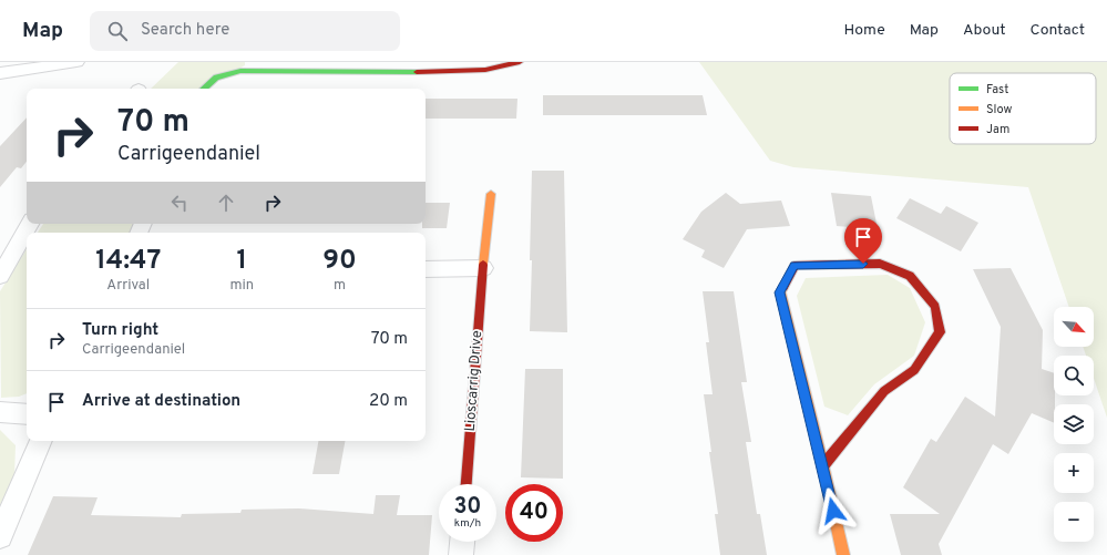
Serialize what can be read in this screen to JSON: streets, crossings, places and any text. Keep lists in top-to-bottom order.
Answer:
{
  "streets": {
    "street": ["Lioscarrig Drive"]
  },
  "legend": ["Fast", "Slow", "Jam"],
  "north": "bottom right",
  "page": {
    "header": "Map",
    "search": "Search here",
    "nav": [
      "Home",
      "Map",
      "About",
      "Contact"
    ],
    "turn": ["70 m", "Carrigeendaniel"],
    "eta": [
      "14:47",
      "Arrival",
      "1",
      "min",
      "90",
      "m"
    ],
    "map_buttons": ["+", "−"],
    "list": [
      {
        "name": "Turn right",
        "note": "Carrigeendaniel",
        "value": "70 m"
      },
      {
        "name": "Arrive at destination",
        "value": "20 m"
      }
    ],
    "speed": "30 km/h",
    "limit": "40"
  }
}
